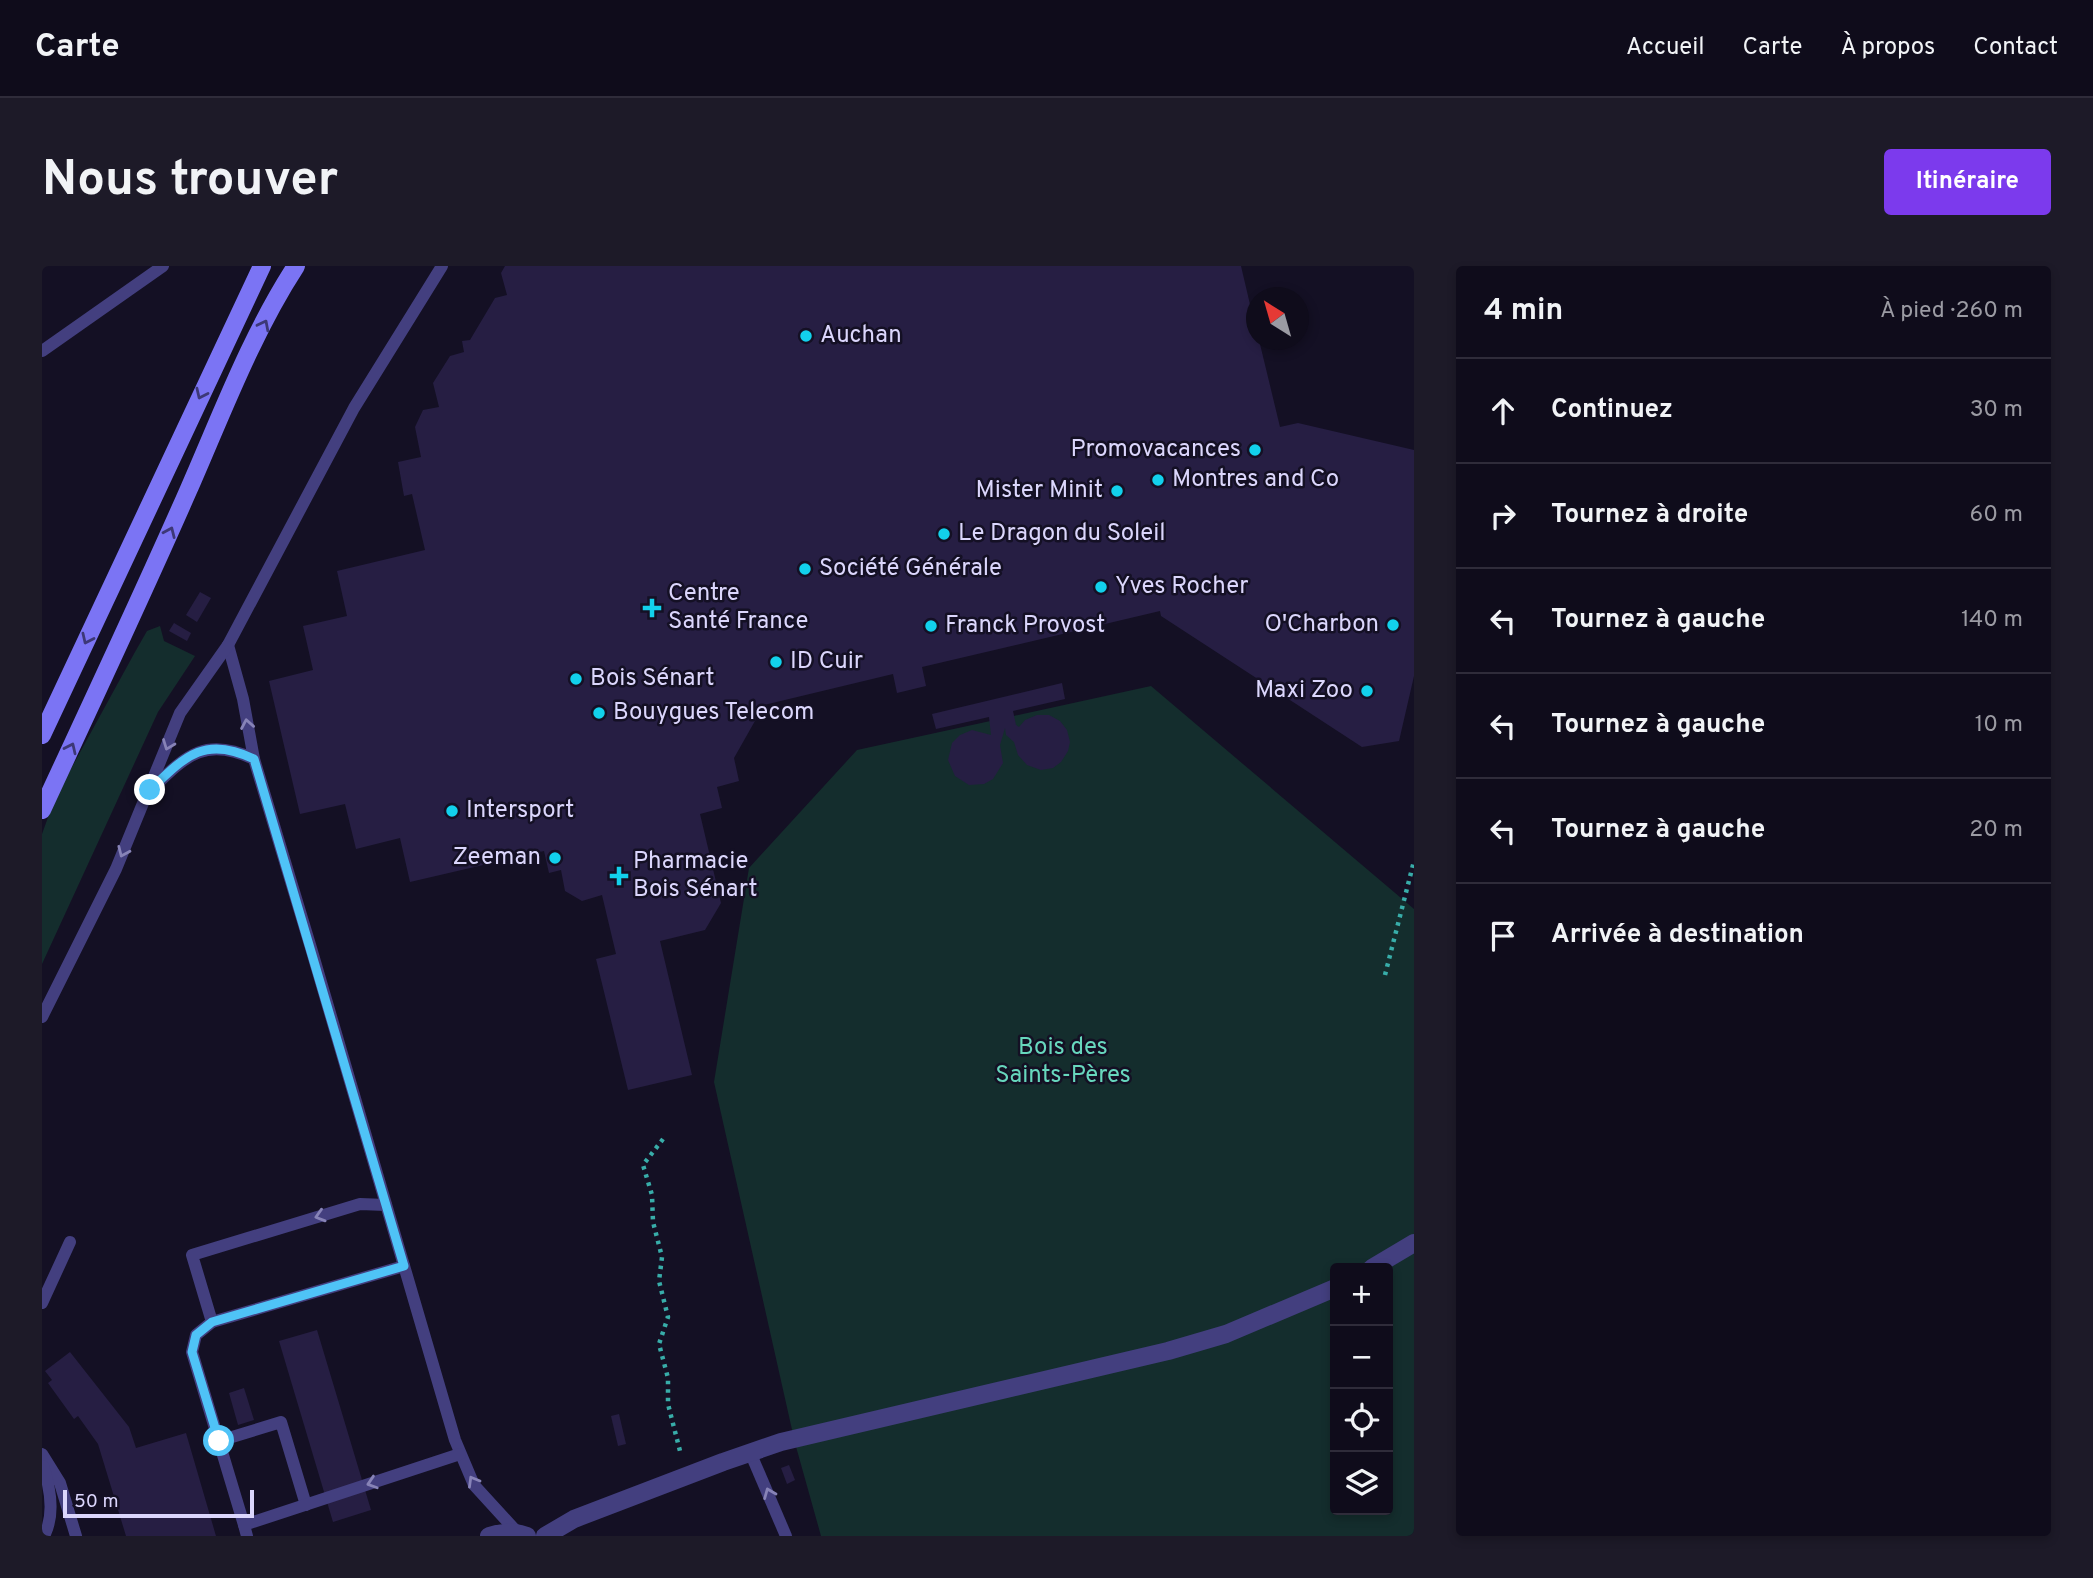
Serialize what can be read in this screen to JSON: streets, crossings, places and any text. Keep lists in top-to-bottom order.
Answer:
{
  "parks": ["Bois des Saints-Pères"],
  "places": {
    "other": [
      "Auchan",
      "Promovacances",
      "Montres and Co",
      "Mister Minit",
      "Le Dragon du Soleil",
      "Société Générale",
      "Yves Rocher",
      "O'Charbon",
      "Franck Provost",
      "ID Cuir",
      "Bois Sénart",
      "Maxi Zoo",
      "Bouygues Telecom",
      "Intersport",
      "Zeeman"
    ],
    "health": ["Centre Santé France", "Pharmacie Bois Sénart"]
  },
  "scale_bar": "50 m",
  "north": "top left",
  "page": {
    "header": "Carte",
    "nav": [
      "Accueil",
      "Carte",
      "À propos",
      "Contact"
    ],
    "buttons": "Itinéraire",
    "title": "Nous trouver",
    "heading": ["4 min", "À pied · 260 m"],
    "list": [
      ["Continuez", "30 m"],
      ["Tournez à droite", "60 m"],
      ["Tournez à gauche", "140 m"],
      ["Tournez à gauche", "10 m"],
      ["Tournez à gauche", "20 m"],
      "Arrivée à destination"
    ],
    "map_buttons": ["+", "−"],
    "scale": "50 m"
  }
}
